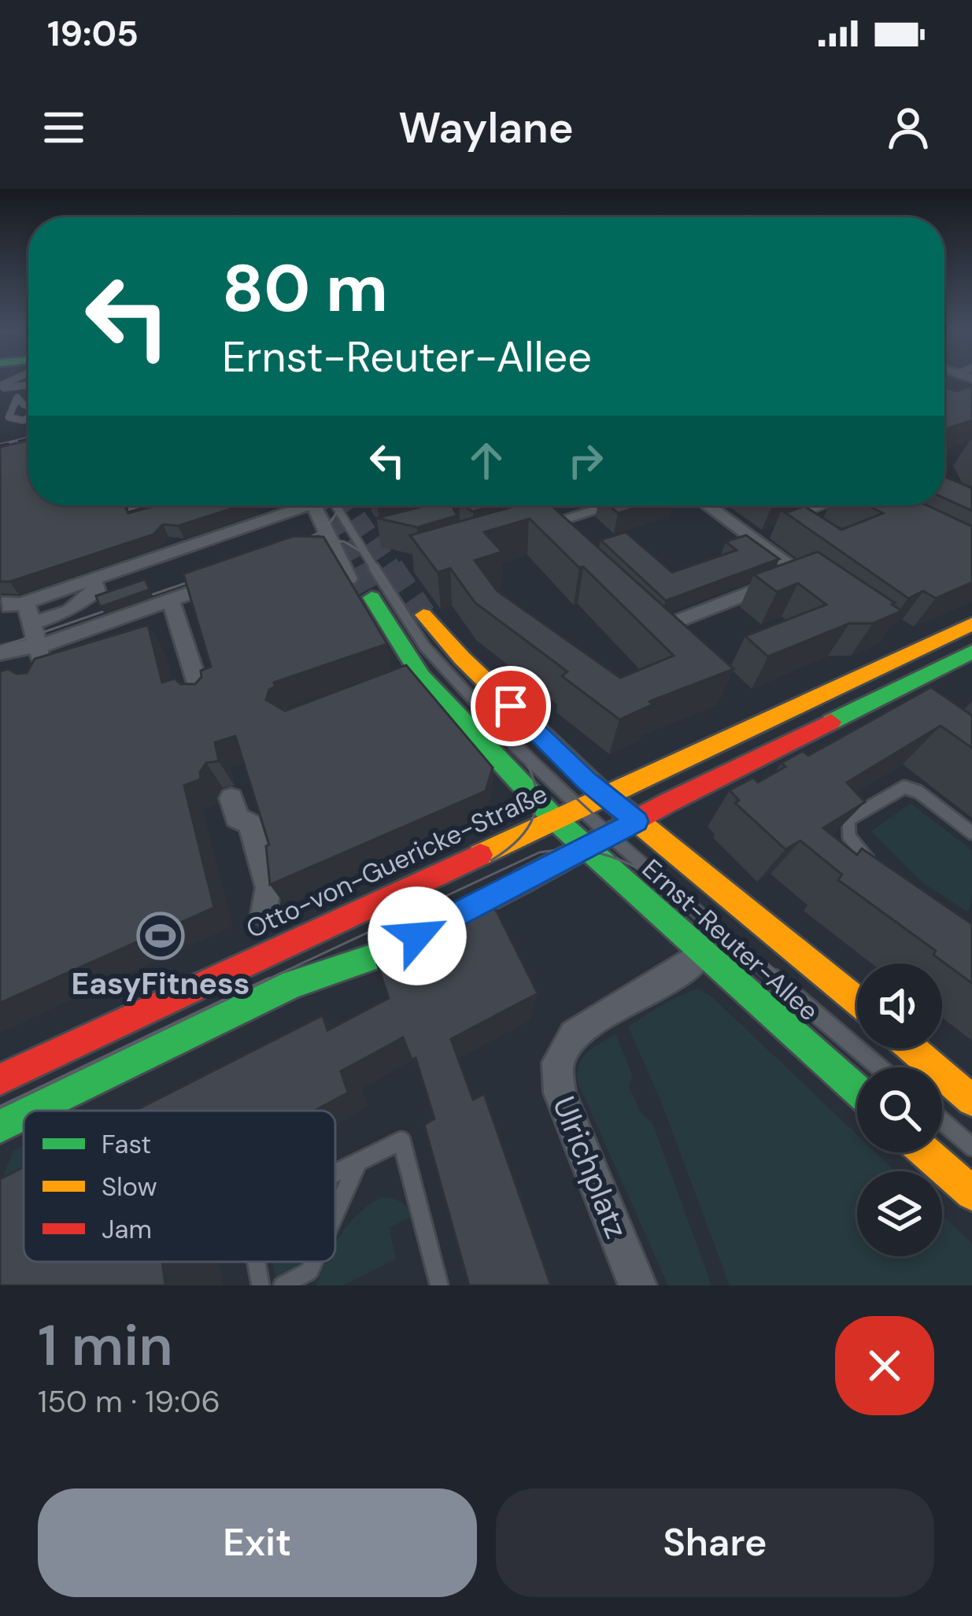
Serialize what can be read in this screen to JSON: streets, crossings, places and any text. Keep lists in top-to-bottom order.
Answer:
{
  "streets": {
    "main road": ["Otto-von-Guericke-Straße", "Ernst-Reuter-Allee"],
    "street": ["Ulrichplatz"]
  },
  "crossings": [
    ["Otto-von-Guericke-Straße", "Ernst-Reuter-Allee"],
    ["Ernst-Reuter-Allee", "Ulrichplatz"]
  ],
  "places": {
    "sports": ["EasyFitness"]
  },
  "legend": ["Fast", "Slow", "Jam"],
  "page": {
    "status": "19:05",
    "header": "Waylane",
    "turn": ["80 m", "Ernst-Reuter-Allee"],
    "heading": ["1 min", "150 m · 19:06"],
    "buttons": ["Exit", "Share"]
  }
}
